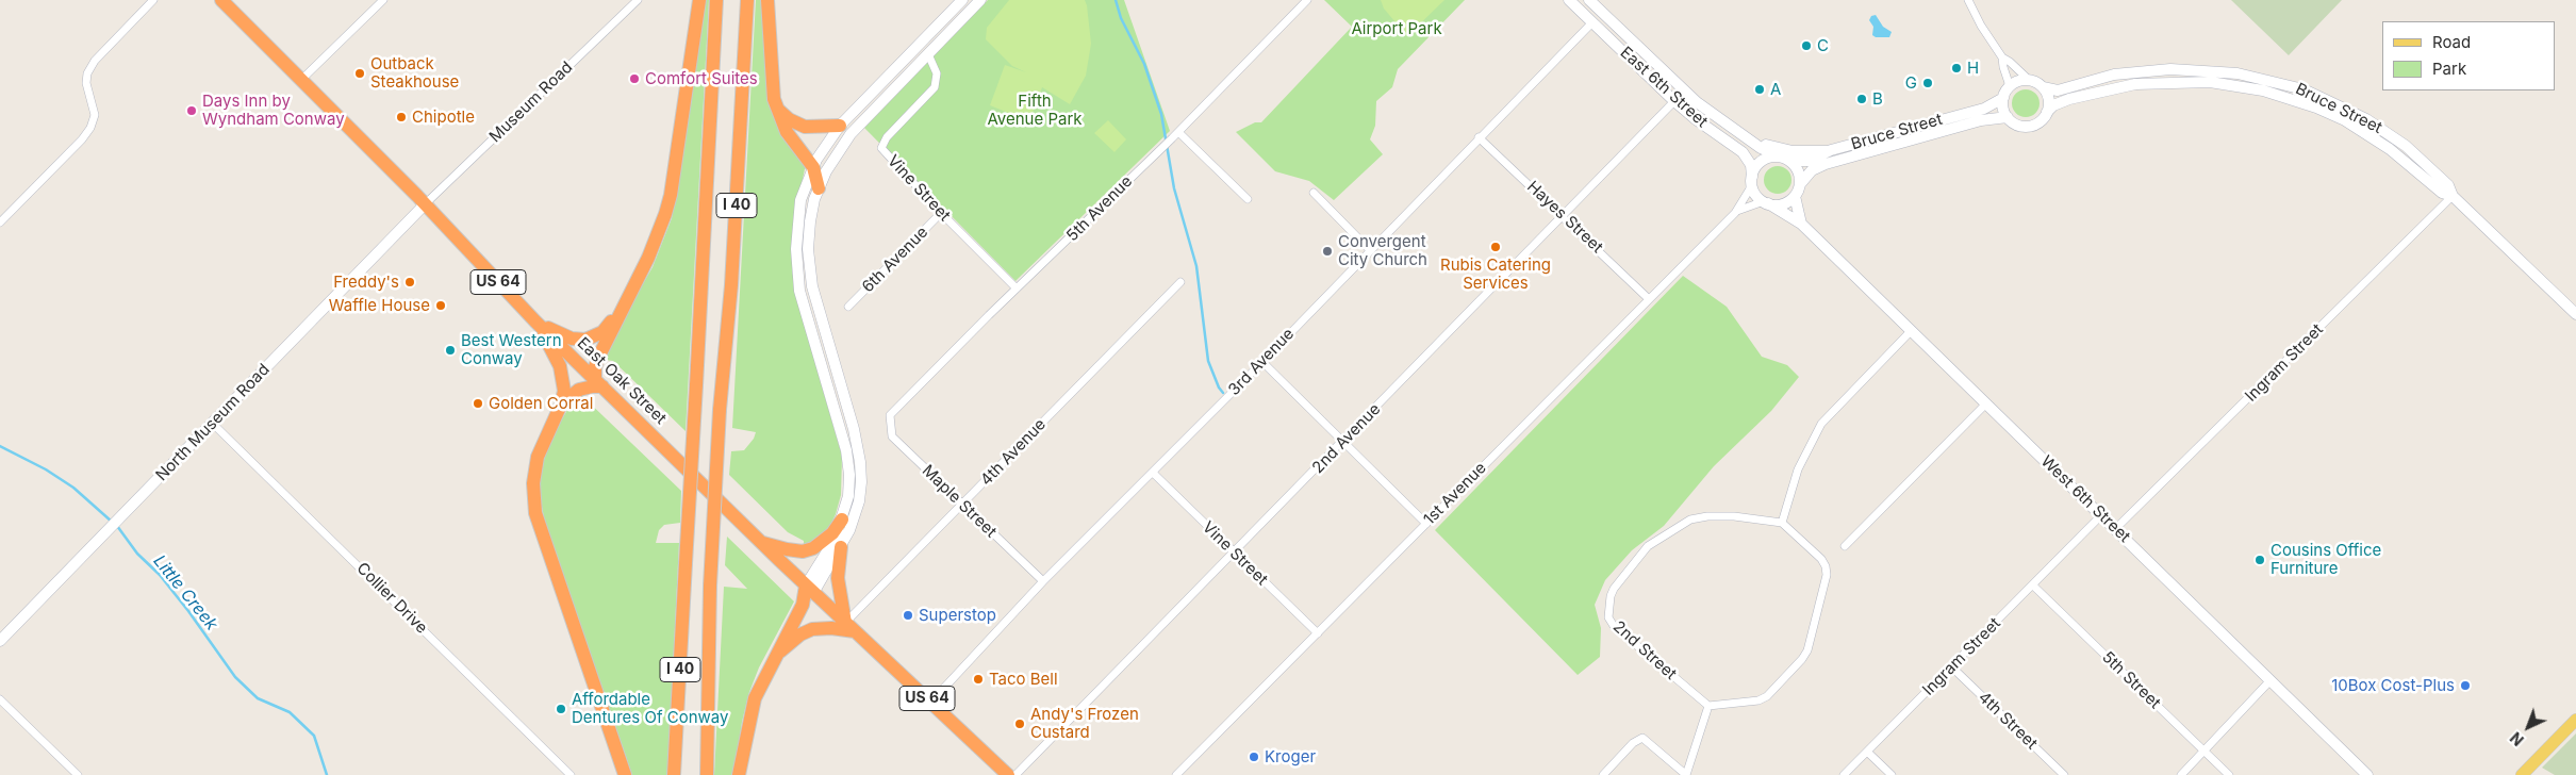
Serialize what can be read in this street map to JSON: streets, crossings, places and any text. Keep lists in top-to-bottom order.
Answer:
{
  "streets": {
    "highway": ["I 40", "US 64", "East Oak Street"],
    "street": [
      "East 6th Street",
      "Museum Road",
      "Bruce Street",
      "Vine Street",
      "5th Avenue",
      "Hayes Street",
      "6th Avenue",
      "3rd Avenue",
      "Ingram Street",
      "North Museum Road",
      "2nd Avenue",
      "4th Avenue",
      "1st Avenue",
      "West 6th Street",
      "Maple Street",
      "Collier Drive",
      "2nd Street",
      "5th Street",
      "4th Street"
    ]
  },
  "crossings": [
    ["East 6th Street", "Bruce Street"],
    ["East 6th Street", "3rd Avenue"],
    ["East 6th Street", "2nd Avenue"],
    ["East 6th Street", "1st Avenue"],
    ["East 6th Street", "West 6th Street"],
    ["Museum Road", "East Oak Street"],
    ["Museum Road", "North Museum Road"],
    ["Bruce Street", "Ingram Street"],
    ["Bruce Street", "1st Avenue"],
    ["Bruce Street", "West 6th Street"],
    ["Vine Street", "5th Avenue"],
    ["Vine Street", "6th Avenue"],
    ["Vine Street", "3rd Avenue"],
    ["Vine Street", "2nd Avenue"],
    ["Vine Street", "1st Avenue"],
    ["5th Avenue", "Maple Street"],
    ["Hayes Street", "3rd Avenue"],
    ["Hayes Street", "2nd Avenue"],
    ["Hayes Street", "1st Avenue"],
    ["3rd Avenue", "East Oak Street"],
    ["3rd Avenue", "Maple Street"],
    ["Ingram Street", "West 6th Street"],
    ["Ingram Street", "5th Street"],
    ["Ingram Street", "4th Street"],
    ["East Oak Street", "North Museum Road"],
    ["East Oak Street", "4th Avenue"],
    ["North Museum Road", "Collier Drive"],
    ["4th Avenue", "Maple Street"],
    ["1st Avenue", "West 6th Street"]
  ],
  "water": ["Little Creek"],
  "parks": ["Airport Park", "Fifth Avenue Park"],
  "places": [
    "C",
    "H",
    "Outback Steakhouse",
    "Comfort Suites",
    "G",
    "A",
    "B",
    "Days Inn by Wyndham Conway",
    "Chipotle",
    "Rubis Catering Services",
    "Convergent City Church",
    "Freddy's",
    "Waffle House",
    "Best Western Conway",
    "Golden Corral",
    "Cousins Office Furniture",
    "Superstop",
    "Taco Bell",
    "10Box Cost-Plus",
    "Affordable Dentures Of Conway",
    "Andy's Frozen Custard",
    "Kroger"
  ],
  "legend": ["Road", "Park"],
  "north": "bottom left"
}
